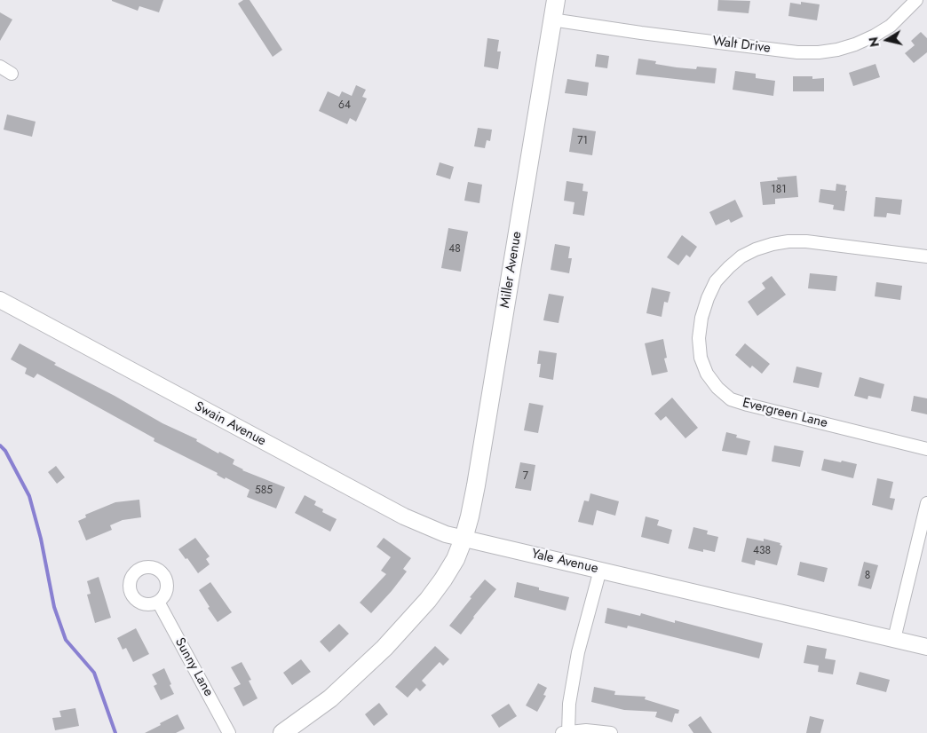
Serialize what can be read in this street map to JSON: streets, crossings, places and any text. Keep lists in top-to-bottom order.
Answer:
{
  "streets": {
    "main road": ["Miller Avenue"],
    "street": [
      "Walt Drive",
      "Evergreen Lane",
      "Swain Avenue",
      "Yale Avenue",
      "Sunny Lane"
    ]
  },
  "crossings": [
    ["Walt Drive", "Miller Avenue"],
    ["Miller Avenue", "Swain Avenue"],
    ["Miller Avenue", "Yale Avenue"],
    ["Swain Avenue", "Yale Avenue"]
  ],
  "house_numbers": [
    "64",
    "71",
    "181",
    "48",
    "7",
    "585",
    "438",
    "8"
  ],
  "north": "left"
}
